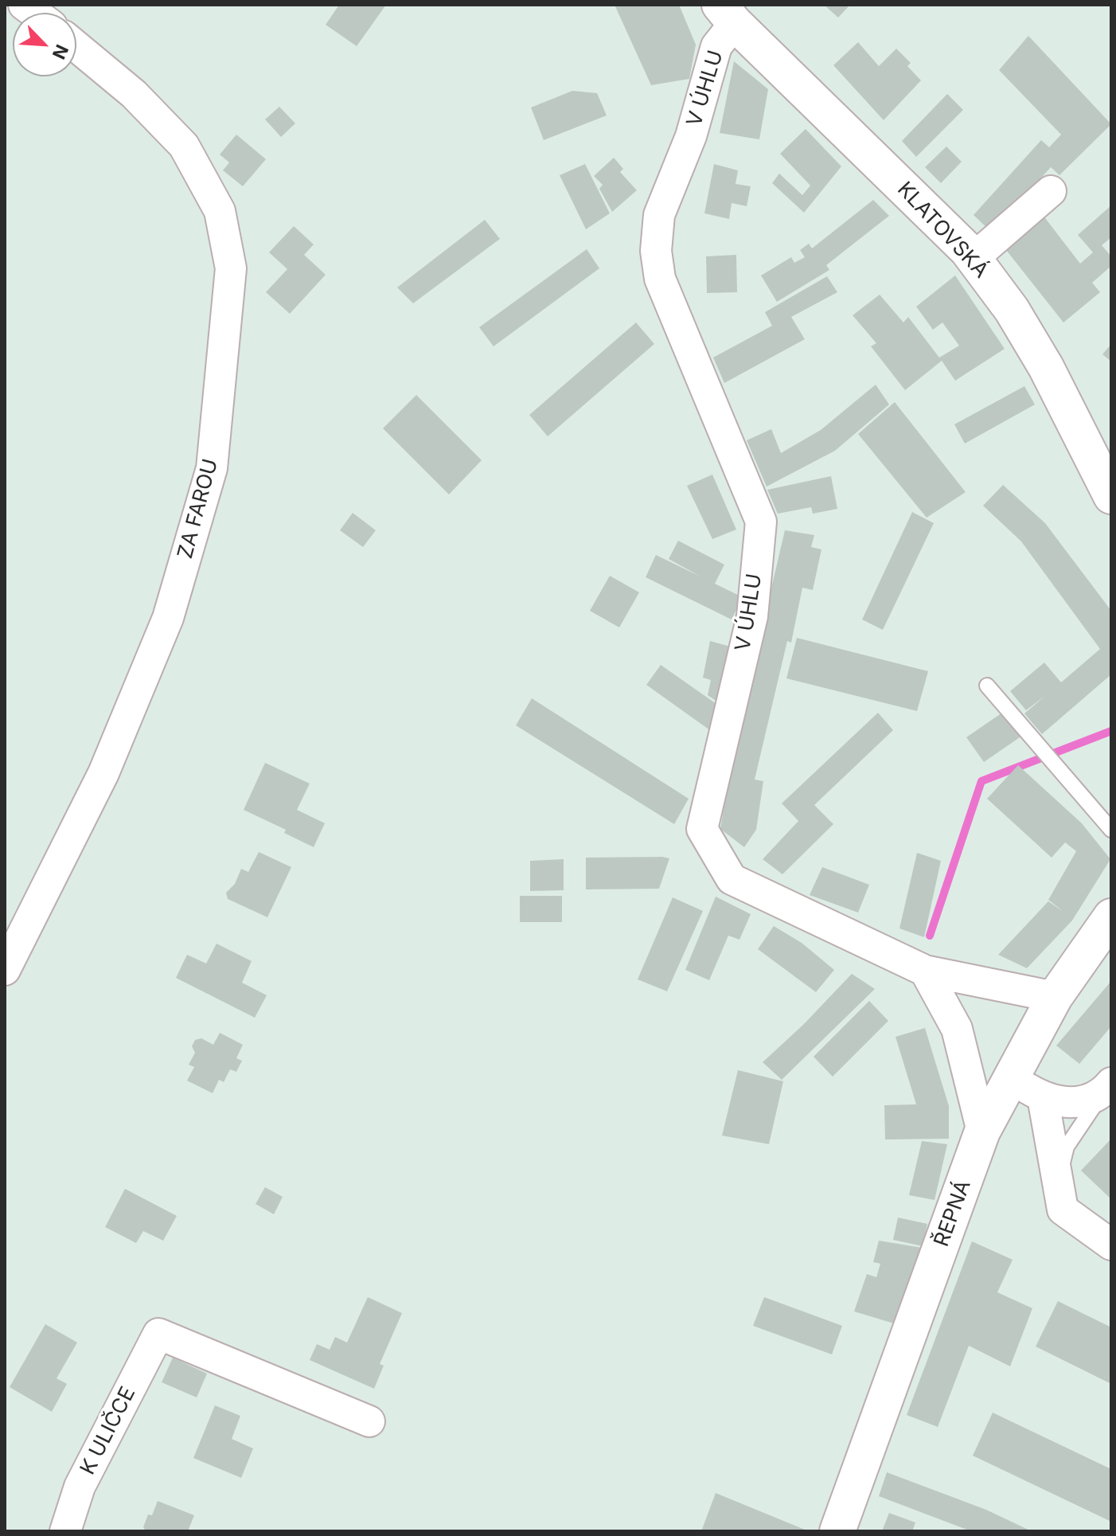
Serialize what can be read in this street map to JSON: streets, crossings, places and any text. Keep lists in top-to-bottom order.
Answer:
{
  "streets": {
    "street": [
      "V ÚHLU",
      "KLATOVSKÁ",
      "ZA FAROU",
      "ŘEPNÁ",
      "K ULIČCE"
    ]
  },
  "crossings": [
    ["V ÚHLU", "KLATOVSKÁ"],
    ["V ÚHLU", "ŘEPNÁ"]
  ],
  "north": "bottom right"
}
